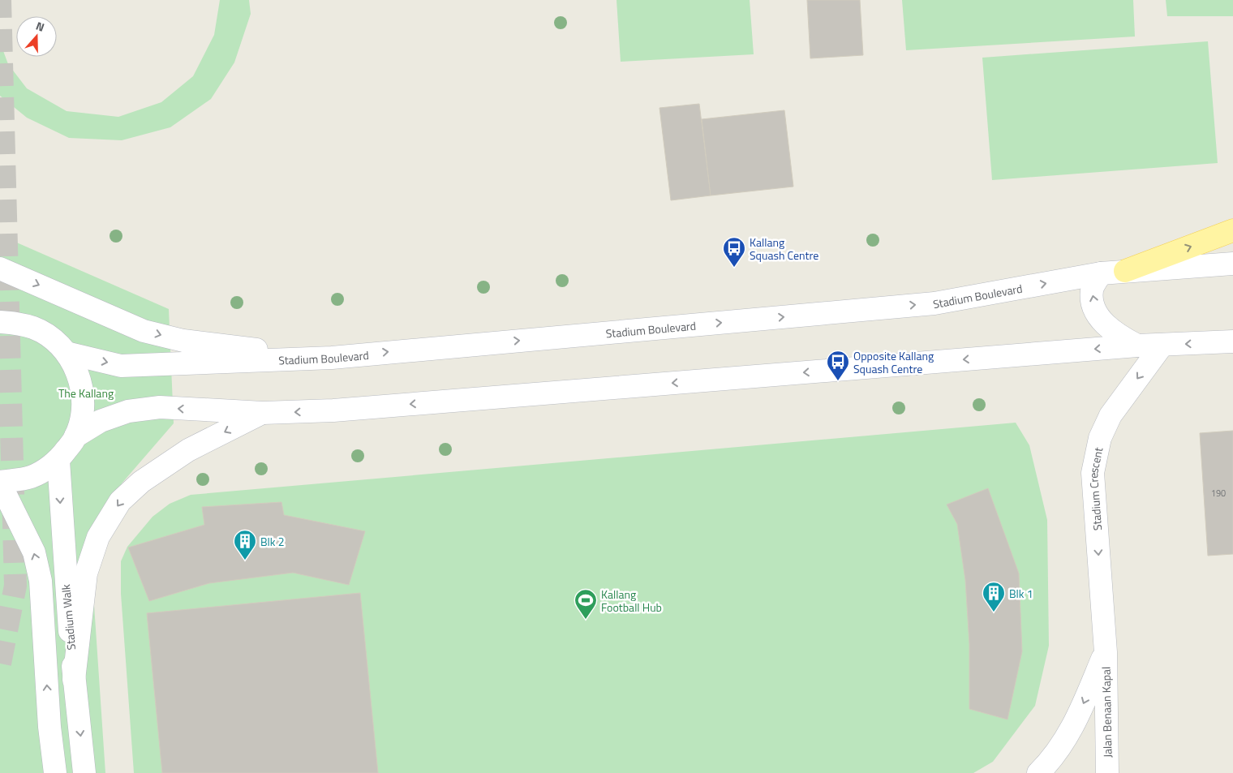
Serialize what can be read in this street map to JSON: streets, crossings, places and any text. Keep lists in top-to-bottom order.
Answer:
{
  "streets": {
    "street": [
      "Stadium Boulevard",
      "Stadium Crescent",
      "Stadium Walk",
      "Jalan Benaan Kapal"
    ]
  },
  "crossings": [
    ["Stadium Crescent", "Jalan Benaan Kapal"]
  ],
  "one_way": ["Stadium Crescent"],
  "parks": ["The Kallang"],
  "places": {
    "bus stop": ["Kallang Squash Centre", "Opposite Kallang Squash Centre"],
    "building": ["Blk 2", "Blk 1"],
    "sports": ["Kallang Football Hub"]
  },
  "house_numbers": ["190"],
  "north": "top"
}
